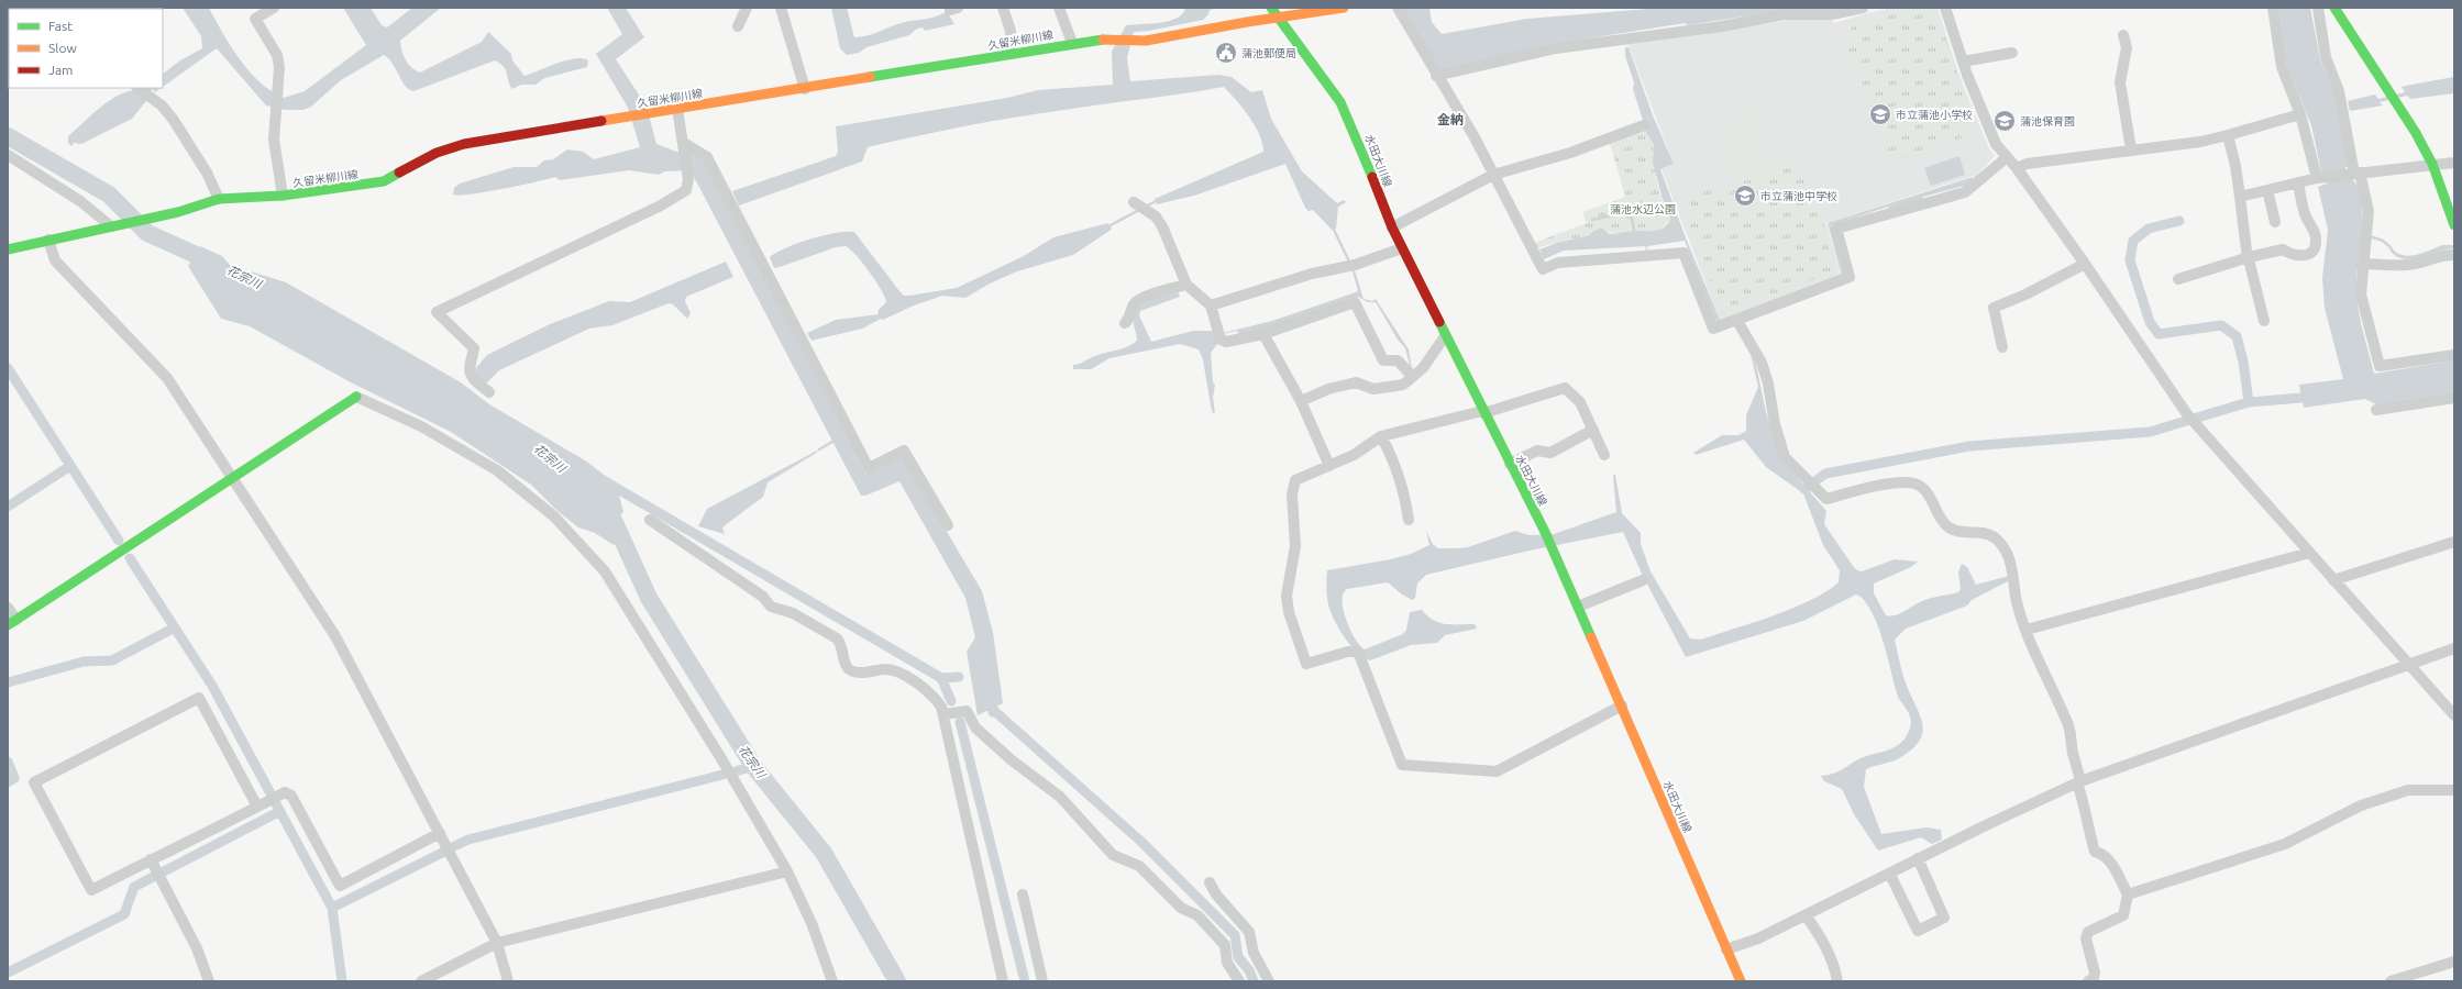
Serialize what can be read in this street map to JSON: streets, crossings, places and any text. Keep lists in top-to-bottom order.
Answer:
{
  "streets": {
    "main road": ["久留米柳川線", "水田大川線"]
  },
  "crossings": [
    ["久留米柳川線", "水田大川線"]
  ],
  "districts": ["金納"],
  "water": ["花宗川"],
  "parks": ["蒲池水辺公園"],
  "places": {
    "public building": ["蒲池郵便局"],
    "school or university": ["市立蒲池小学校", "蒲池保育園", "市立蒲池中学校"]
  },
  "legend": ["Fast", "Slow", "Jam"]
}
